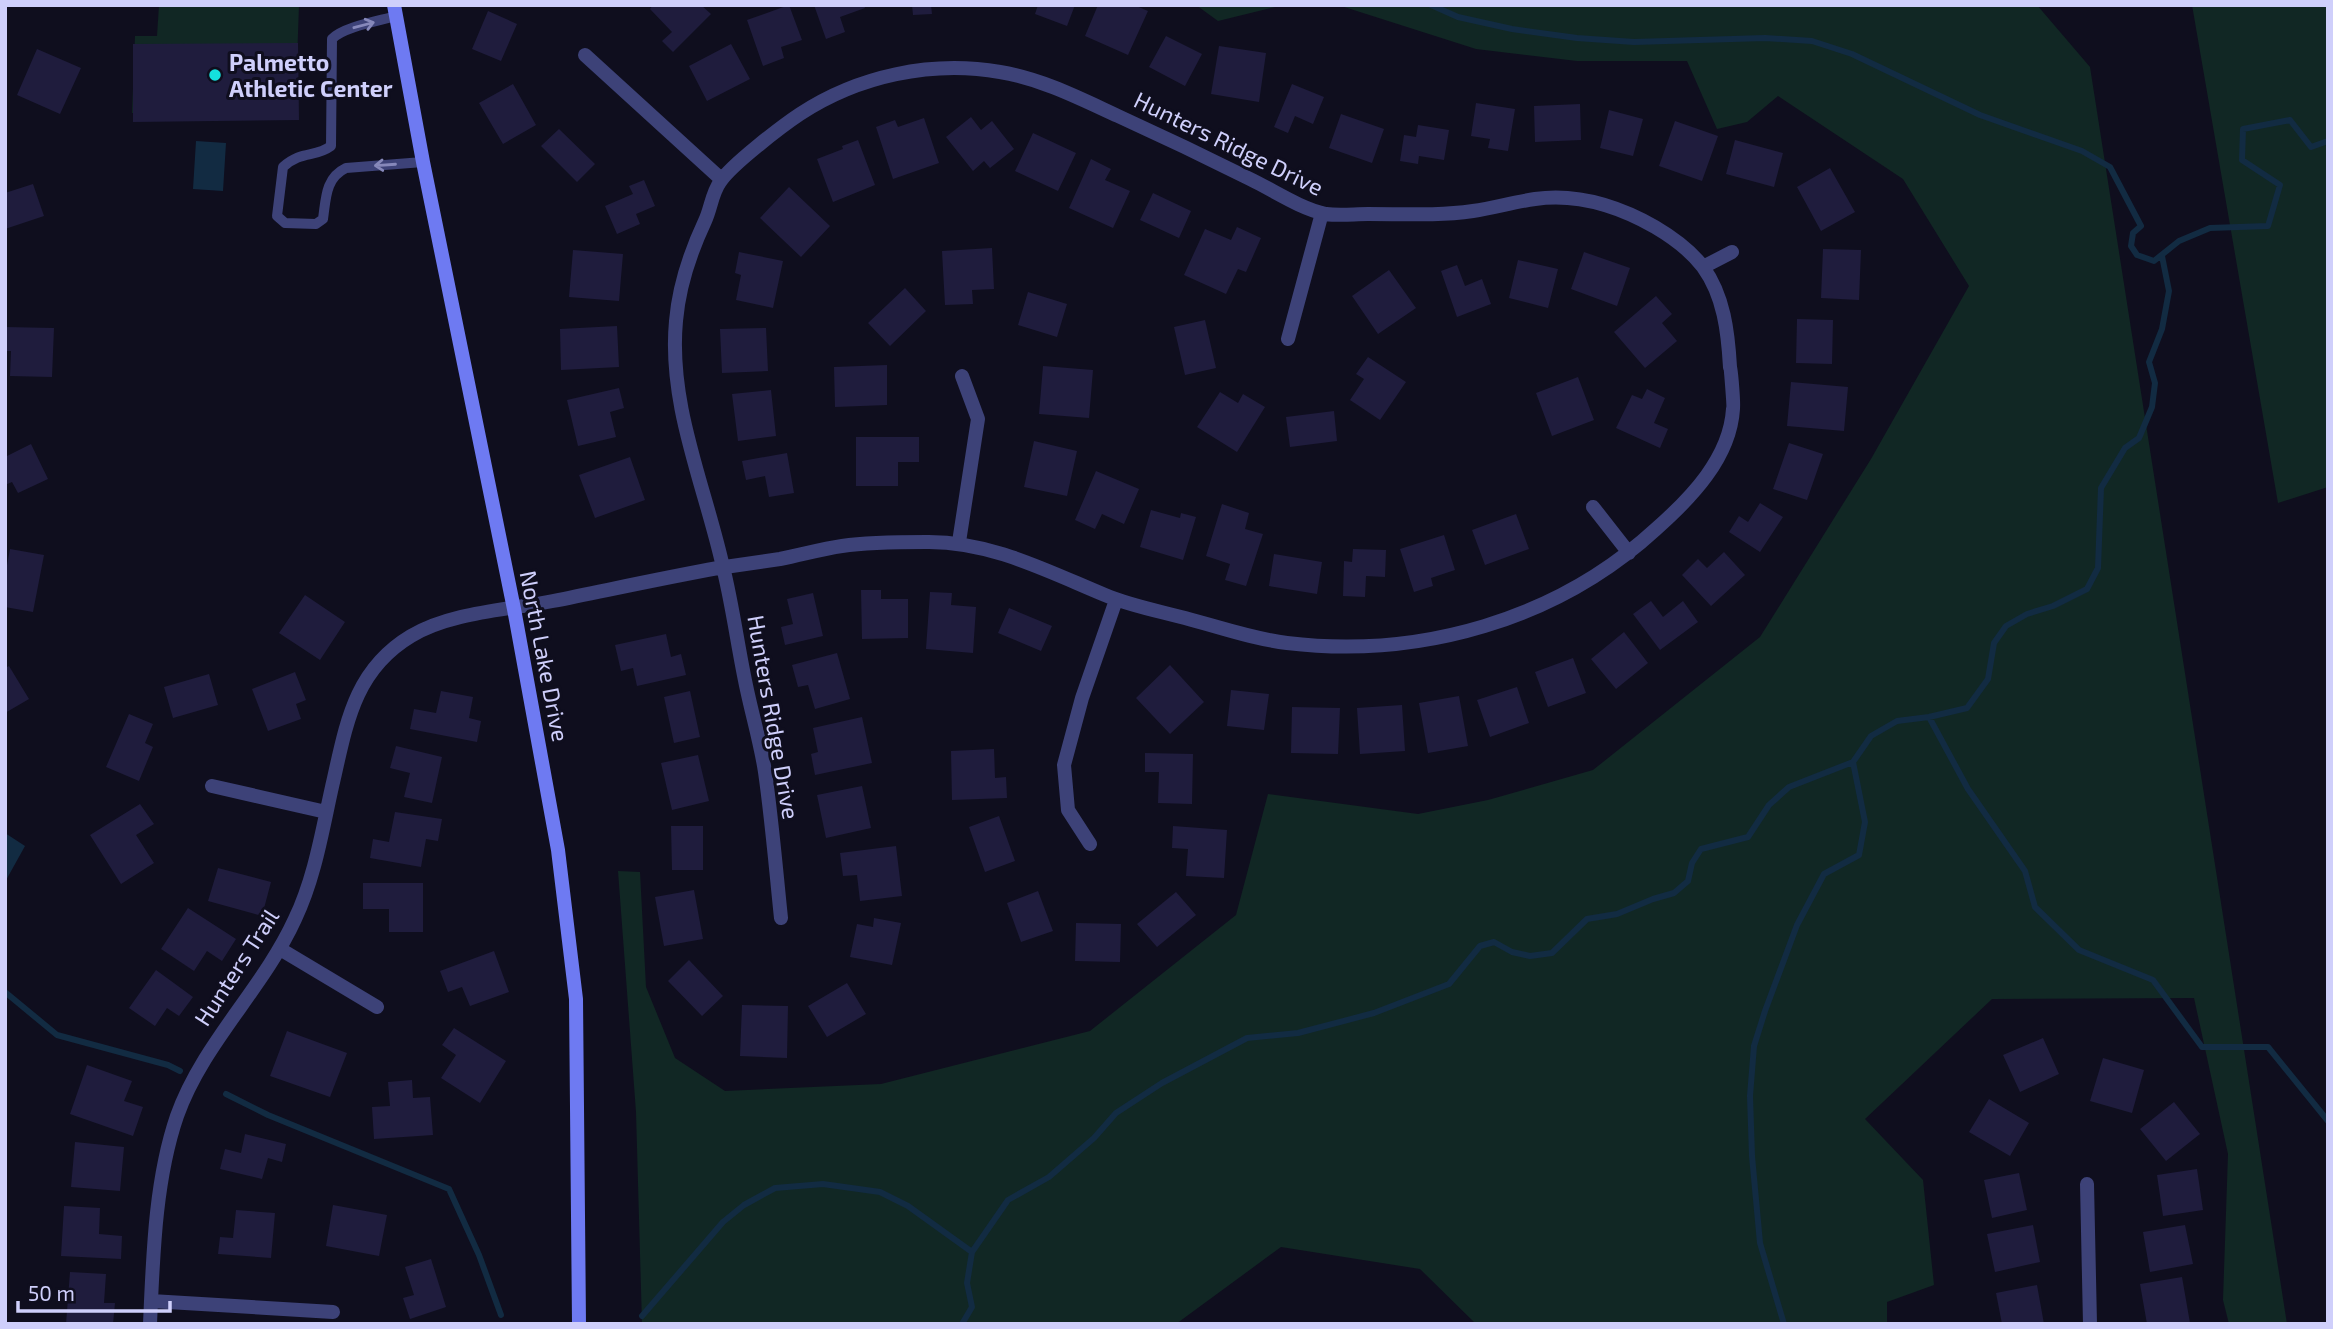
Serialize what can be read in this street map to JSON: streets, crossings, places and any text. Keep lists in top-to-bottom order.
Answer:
{
  "streets": {
    "main road": ["North Lake Drive"],
    "street": ["Hunters Ridge Drive", "Hunters Trail"]
  },
  "crossings": [
    ["Hunters Ridge Drive", "North Lake Drive"],
    ["Hunters Ridge Drive", "Hunters Trail"],
    ["North Lake Drive", "Hunters Trail"]
  ],
  "places": ["Palmetto Athletic Center"],
  "scale_bar": "50 m"
}
